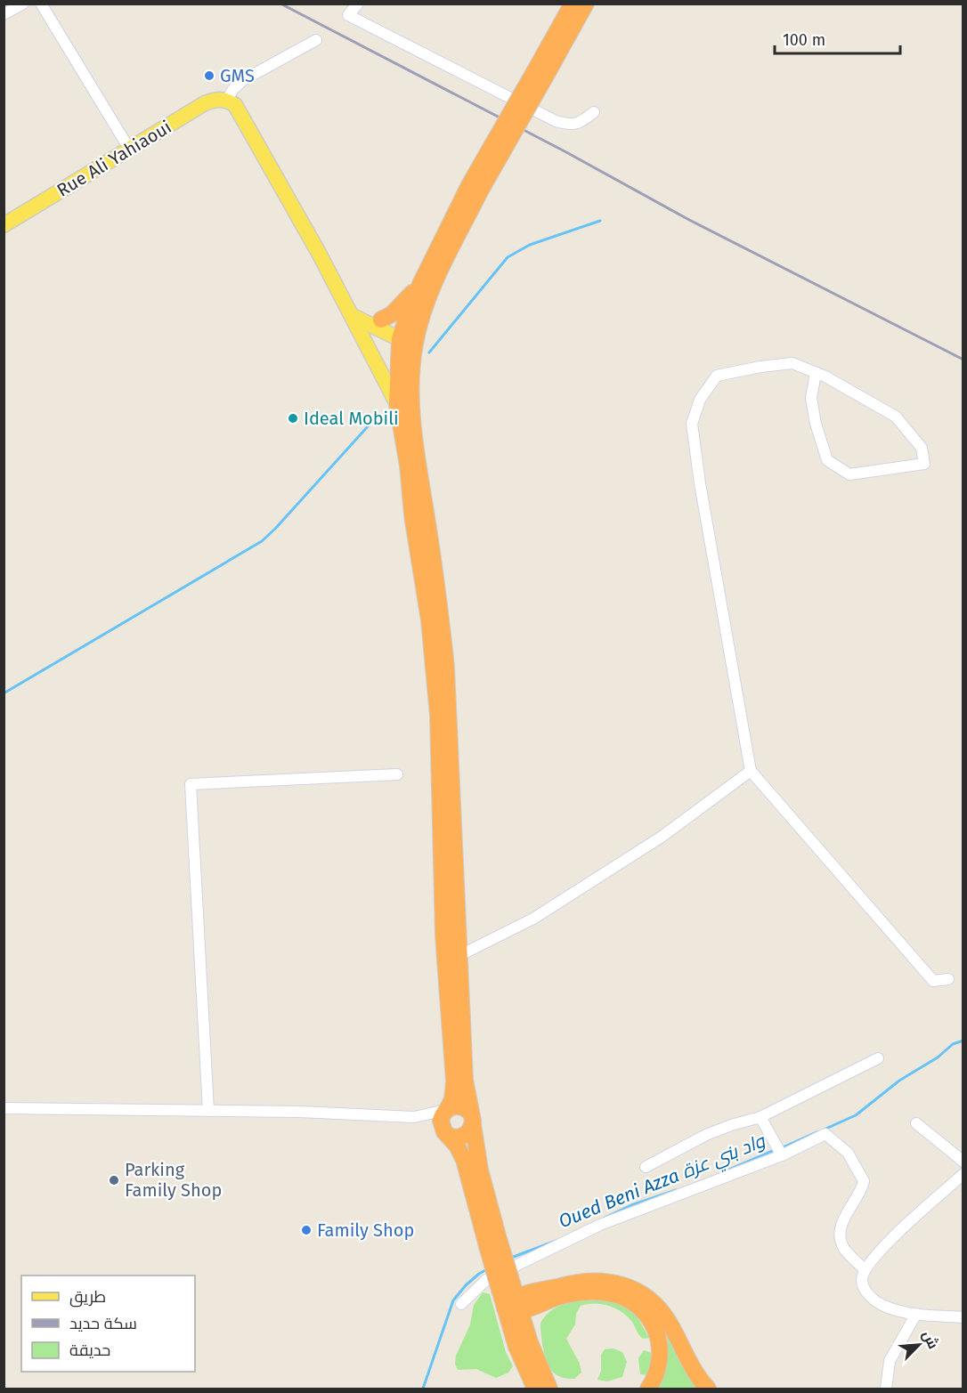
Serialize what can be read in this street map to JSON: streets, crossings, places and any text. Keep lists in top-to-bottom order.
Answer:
{
  "streets": {
    "main road": ["Rue Ali Yahiaoui"]
  },
  "water": ["Oued Beni Azza واد بني عزة"],
  "places": [
    "GMS",
    "Ideal Mobili",
    "Parking Family Shop",
    "Family Shop"
  ],
  "legend": ["طريق", "سكة حديد", "حديقة"],
  "scale_bar": "100 m",
  "north": "top right"
}
